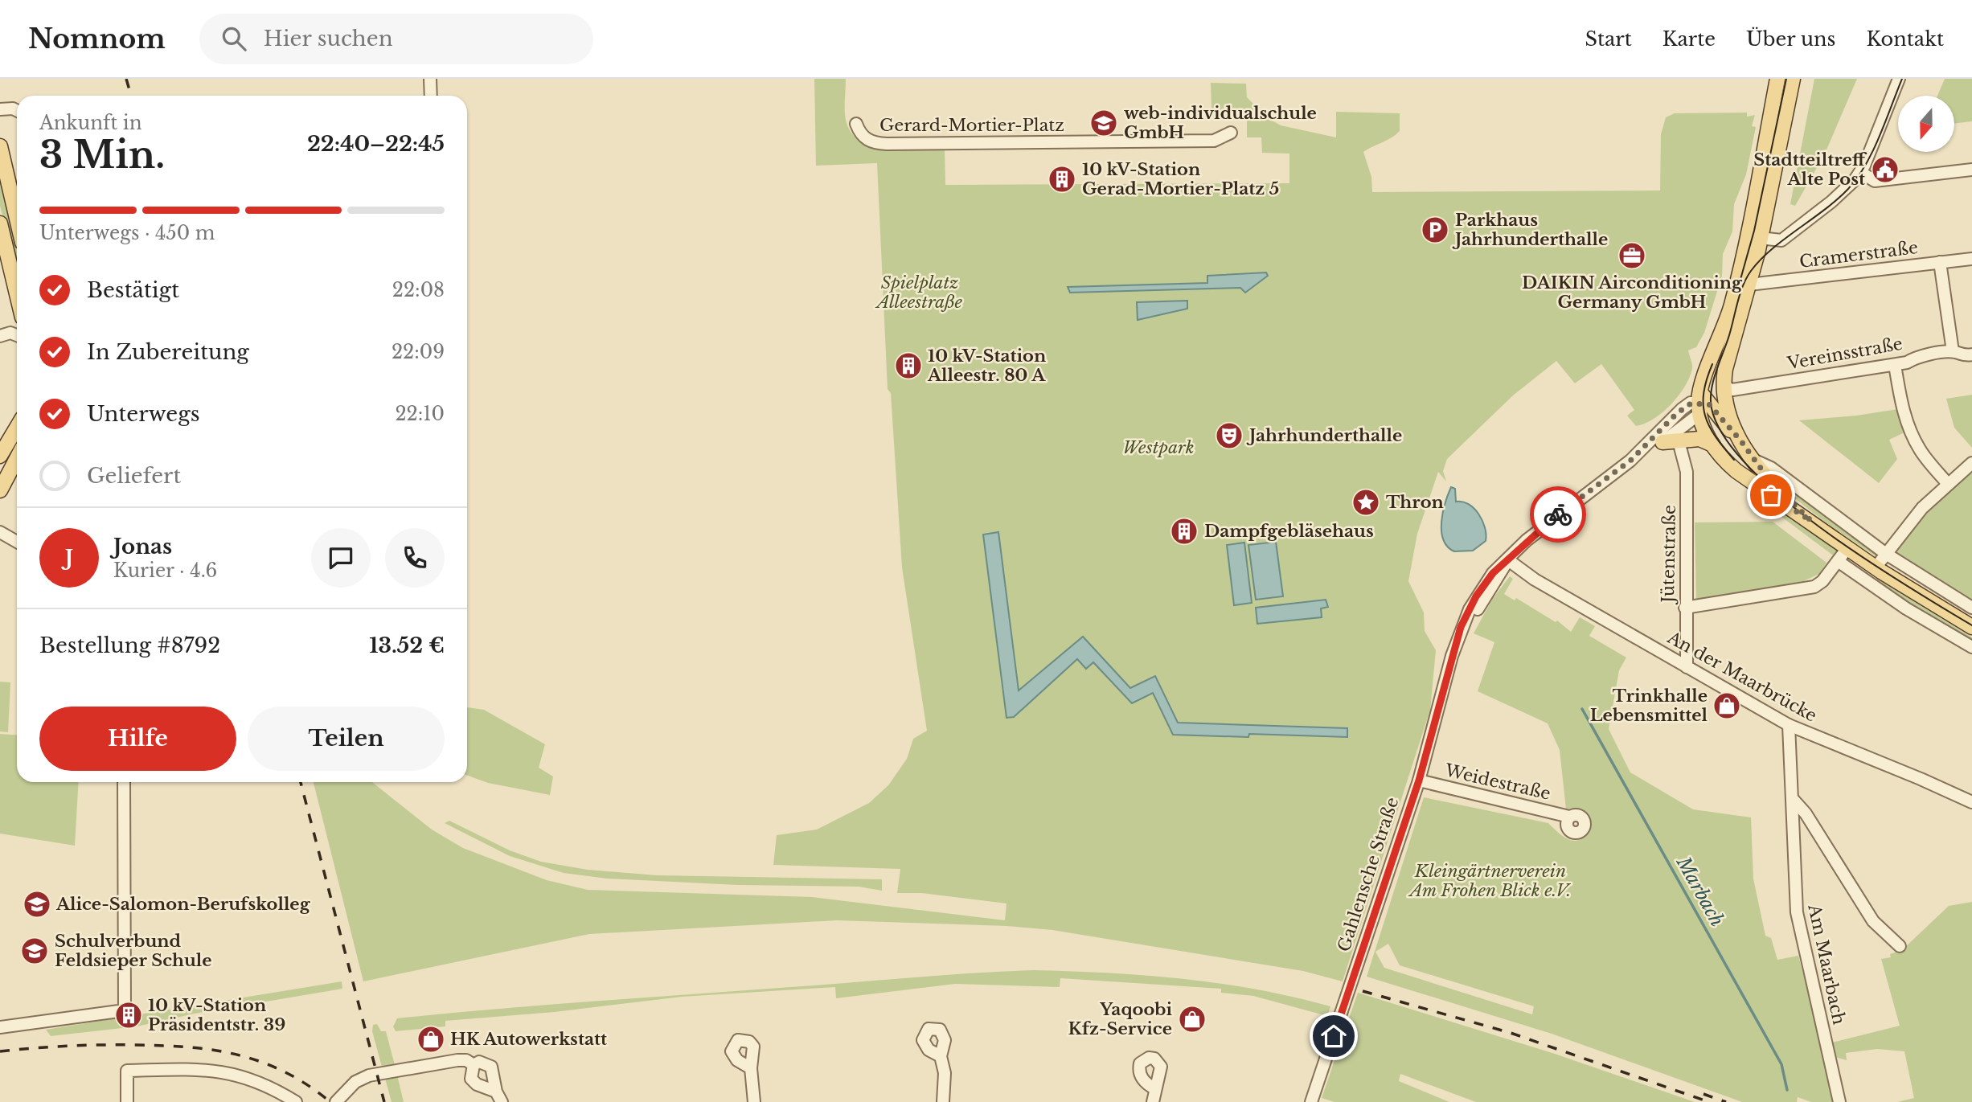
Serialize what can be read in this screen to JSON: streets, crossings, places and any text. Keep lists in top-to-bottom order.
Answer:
{
  "streets": {
    "main road": ["Gahlensche Straße"],
    "street": [
      "Gerard-Mortier-Platz",
      "Cramerstraße",
      "Vereinsstraße",
      "Jütenstraße",
      "An der Maarbrücke",
      "Weidestraße",
      "Am Maarbach"
    ]
  },
  "crossings": [
    ["Jütenstraße", "An der Maarbrücke"],
    ["Jütenstraße", "Gahlensche Straße"],
    ["An der Maarbrücke", "Gahlensche Straße"],
    ["An der Maarbrücke", "Am Maarbach"],
    ["Weidestraße", "Gahlensche Straße"]
  ],
  "water": ["Marbach"],
  "parks": ["Spielplatz Alleestraße", "Westpark", "Kleingärtnerverein Am Frohen Blick e.V."],
  "places": {
    "school or university": ["web-individualschule GmbH", "Alice-Salomon-Berufskolleg", "Schulverbund Feldsieper Schule"],
    "public building": ["Stadtteiltreff Alte Post"],
    "building": [
      "10 kV-Station Gerad-Mortier-Platz 5",
      "10 kV-Station Alleestr. 80 A",
      "Dampfgebläsehaus",
      "10 kV-Station Präsidentstr. 39"
    ],
    "parking": ["Parkhaus Jahrhunderthalle"],
    "office": ["DAIKIN Airconditioning Germany GmbH"],
    "theatre": ["Jahrhunderthalle"],
    "place": ["Thron"],
    "shop": ["Trinkhalle Lebensmittel", "Yaqoobi Kfz-Service", "HK Autowerkstatt"]
  },
  "north": "bottom",
  "page": {
    "header": "Nomnom",
    "search": "Hier suchen",
    "nav": [
      "Start",
      "Karte",
      "Über uns",
      "Kontakt"
    ],
    "heading": ["3 Min.", "Ankunft in", "22:40–22:45"],
    "panel": [
      "Jonas",
      "Kurier · 4.6",
      "Bestellung #8792",
      "13.52 €"
    ],
    "bar": "Unterwegs · 450 m",
    "list": [
      ["Bestätigt", "22:08"],
      ["In Zubereitung", "22:09"],
      ["Unterwegs", "22:10"],
      "Geliefert"
    ],
    "round": "J",
    "buttons": ["Hilfe", "Teilen"]
  }
}
